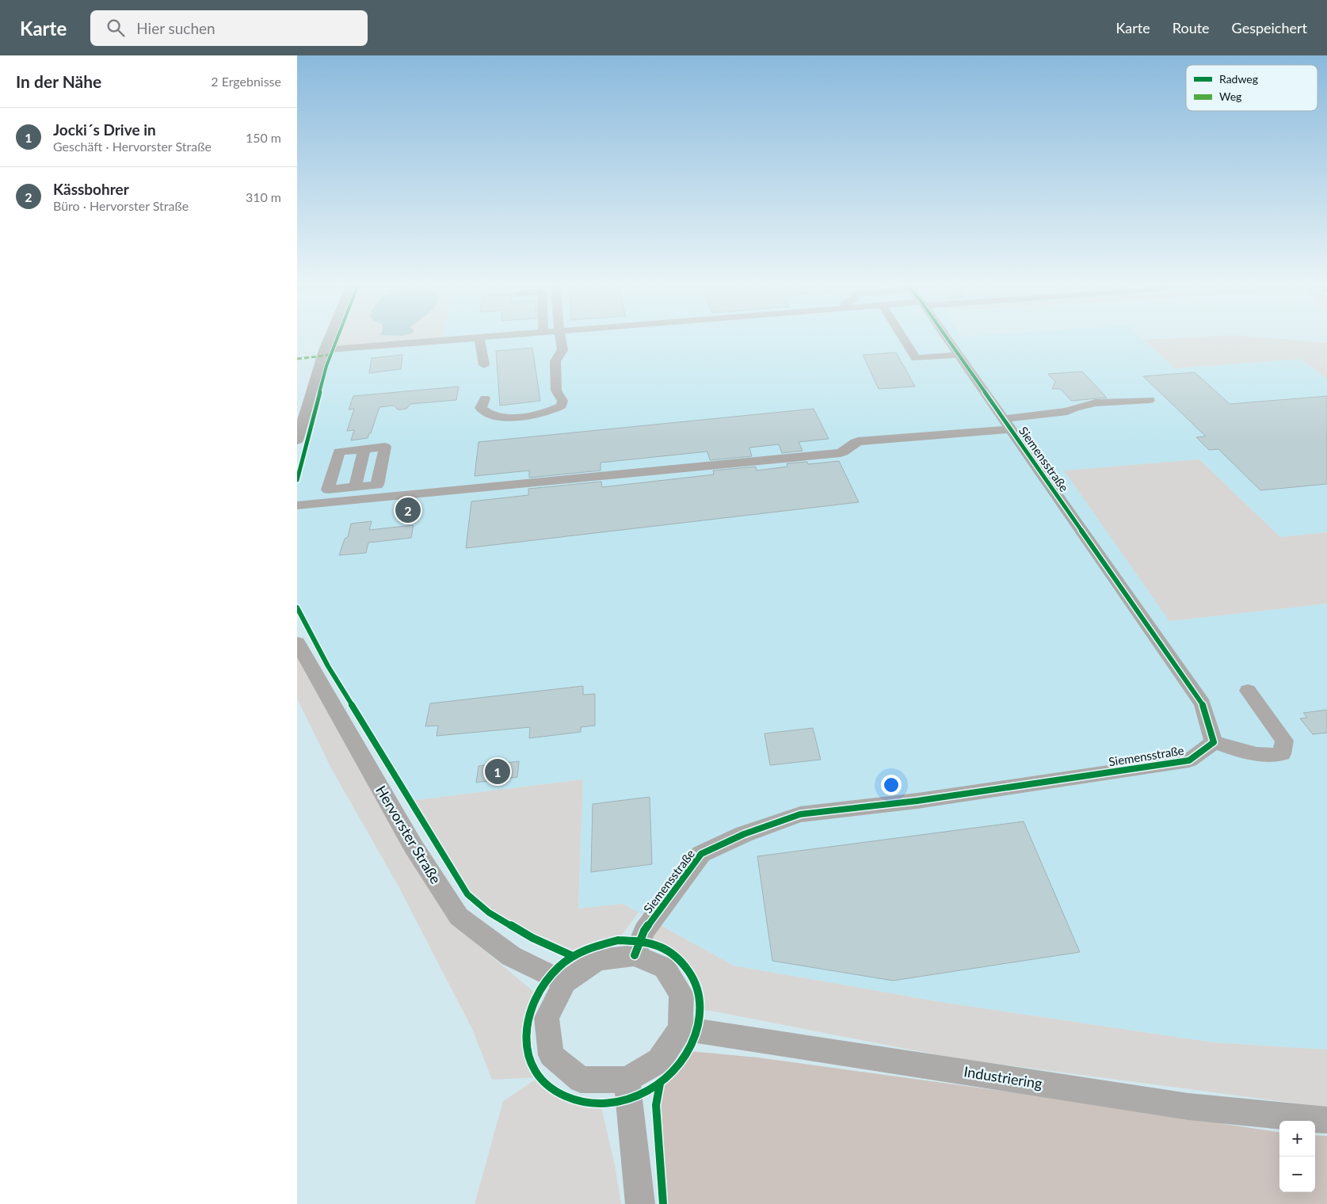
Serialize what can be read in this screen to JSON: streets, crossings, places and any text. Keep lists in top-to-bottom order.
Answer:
{
  "streets": {
    "street": ["Siemensstraße", "Hervorster Straße", "Industriering"]
  },
  "crossings": [
    ["Siemensstraße", "Hervorster Straße"],
    ["Siemensstraße", "Industriering"],
    ["Hervorster Straße", "Industriering"]
  ],
  "legend": ["Radweg", "Weg"],
  "page": {
    "header": "Karte",
    "search": "Hier suchen",
    "nav": ["Karte", "Route", "Gespeichert"],
    "heading": ["In der Nähe", "2 Ergebnisse"],
    "list": [
      {
        "mark": "1",
        "name": "Jocki´s Drive in",
        "note": "Geschäft · Hervorster Straße",
        "value": "150 m"
      },
      {
        "mark": "2",
        "name": "Kässbohrer",
        "note": "Büro · Hervorster Straße",
        "value": "310 m"
      }
    ],
    "pins": ["2", "1"],
    "map_buttons": ["+", "−"]
  }
}
